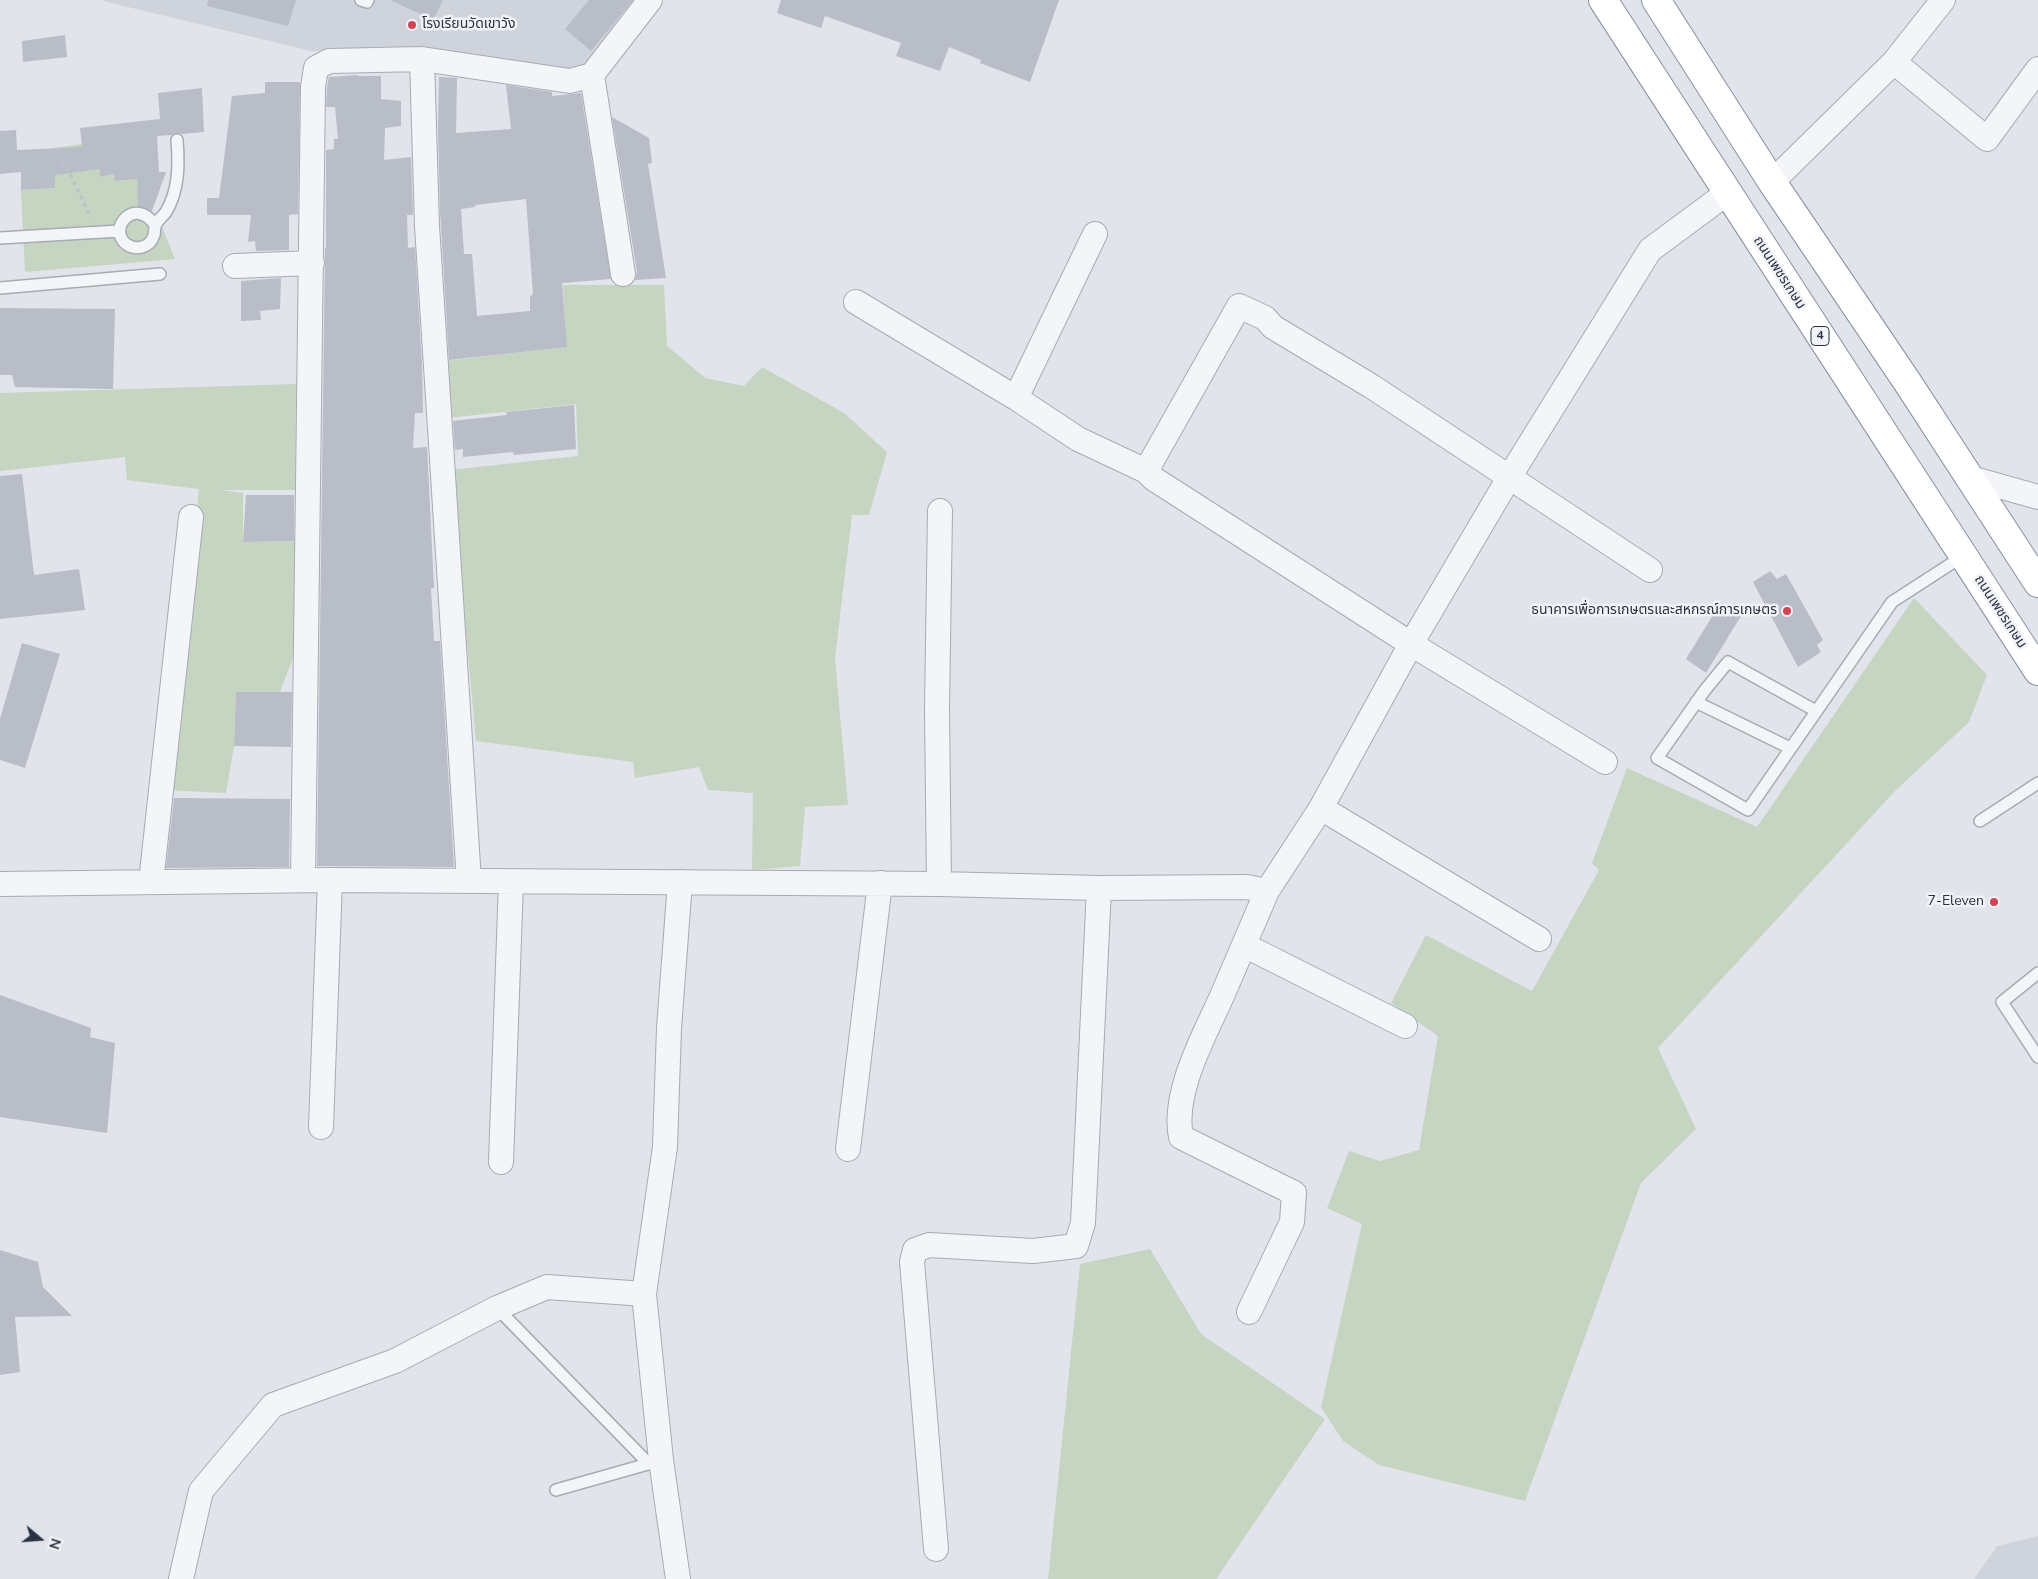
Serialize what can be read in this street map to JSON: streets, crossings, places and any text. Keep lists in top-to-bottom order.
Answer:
{
  "streets": {
    "highway": ["ถนนเพชรเกษม", "4"]
  },
  "places": ["โรงเรียนวัดเขาวัง", "ธนาคารเพื่อการเกษตรและสหกรณ์การเกษตร", "7-Eleven"],
  "north": "right"
}
